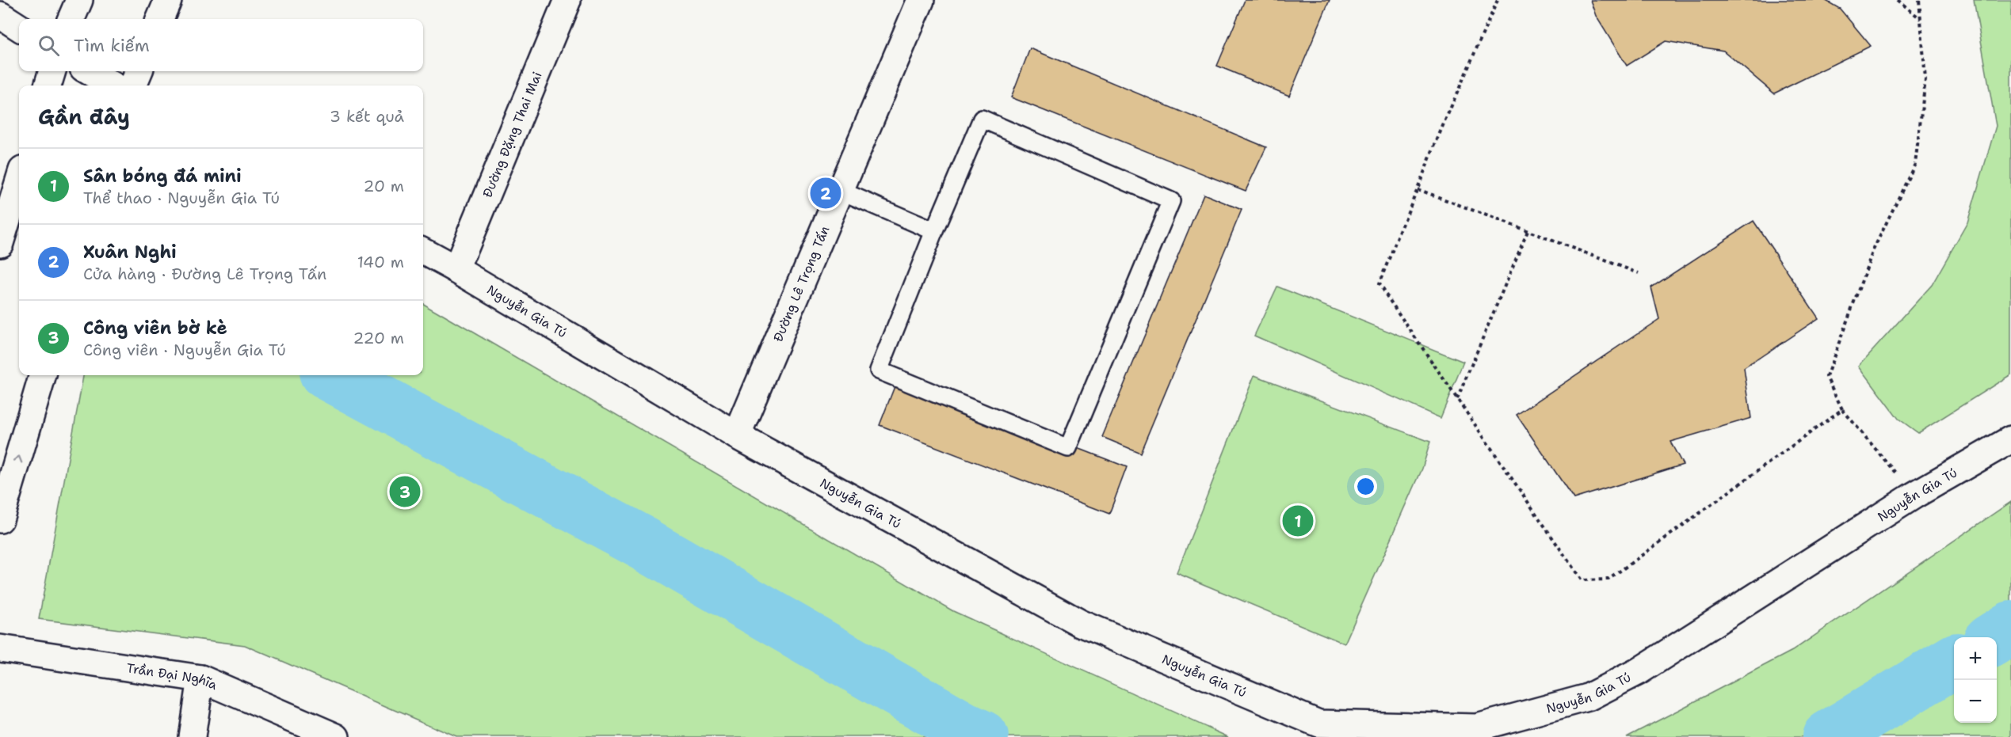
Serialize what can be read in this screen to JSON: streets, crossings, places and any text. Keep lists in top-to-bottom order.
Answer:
{
  "streets": {
    "street": [
      "Đường Đặng Thai Mai",
      "Đường Lê Trọng Tấn",
      "Nguyễn Gia Tú",
      "Trần Đại Nghĩa"
    ]
  },
  "crossings": [
    ["Đường Đặng Thai Mai", "Nguyễn Gia Tú"],
    ["Đường Lê Trọng Tấn", "Nguyễn Gia Tú"]
  ],
  "page": {
    "search": "Tìm kiếm",
    "heading": ["Gần đây", "3 kết quả"],
    "list": [
      {
        "mark": "1",
        "name": "Sân bóng đá mini",
        "note": "Thể thao · Nguyễn Gia Tú",
        "value": "20 m"
      },
      {
        "mark": "2",
        "name": "Xuân Nghi",
        "note": "Cửa hàng · Đường Lê Trọng Tấn",
        "value": "140 m"
      },
      {
        "mark": "3",
        "name": "Công viên bờ kè",
        "note": "Công viên · Nguyễn Gia Tú",
        "value": "220 m"
      }
    ],
    "pins": ["2", "3", "1"],
    "map_buttons": ["+", "−"]
  }
}
